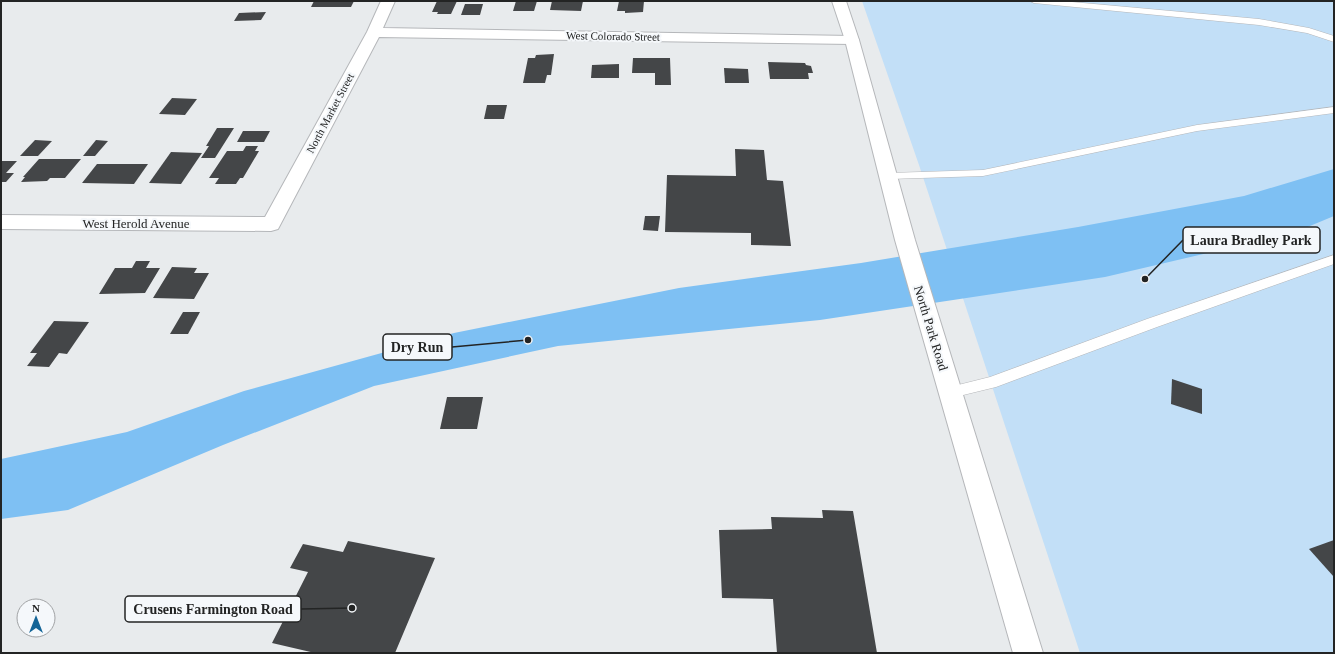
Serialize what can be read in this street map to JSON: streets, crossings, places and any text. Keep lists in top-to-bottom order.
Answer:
{
  "streets": {
    "street": [
      "West Colorado Street",
      "North Market Street",
      "West Herold Avenue",
      "North Park Road"
    ]
  },
  "crossings": [
    ["West Colorado Street", "North Market Street"],
    ["West Colorado Street", "North Park Road"],
    ["North Market Street", "West Herold Avenue"]
  ],
  "places": ["Laura Bradley Park", "Dry Run", "Crusens Farmington Road"],
  "north": "top"
}
